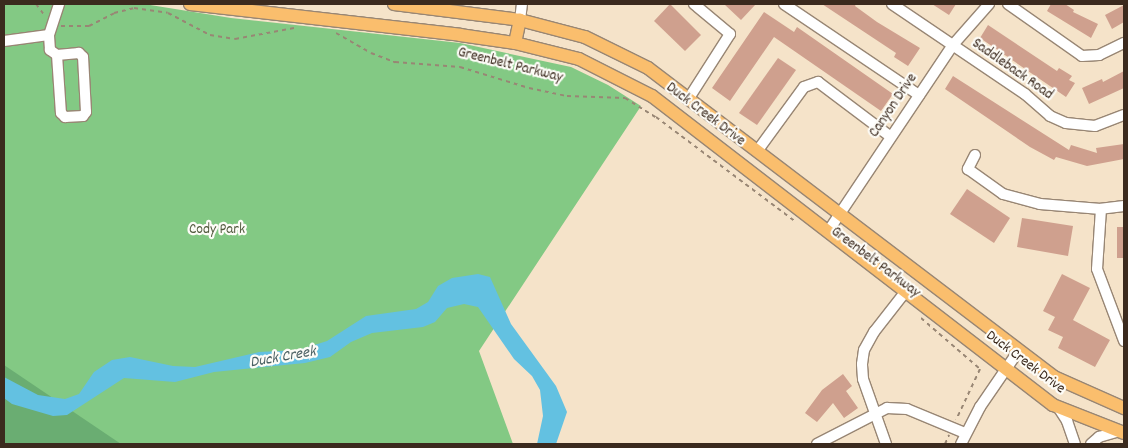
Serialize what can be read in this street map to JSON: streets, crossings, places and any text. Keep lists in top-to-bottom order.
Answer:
{
  "streets": {
    "main road": ["Duck Creek Drive"],
    "street": ["Saddleback Road", "Canyon Drive"],
    "path": ["Greenbelt Parkway"]
  },
  "crossings": [
    ["Saddleback Road", "Canyon Drive"],
    ["Canyon Drive", "Duck Creek Drive"]
  ],
  "water": ["Duck Creek"],
  "parks": ["Cody Park"]
}
